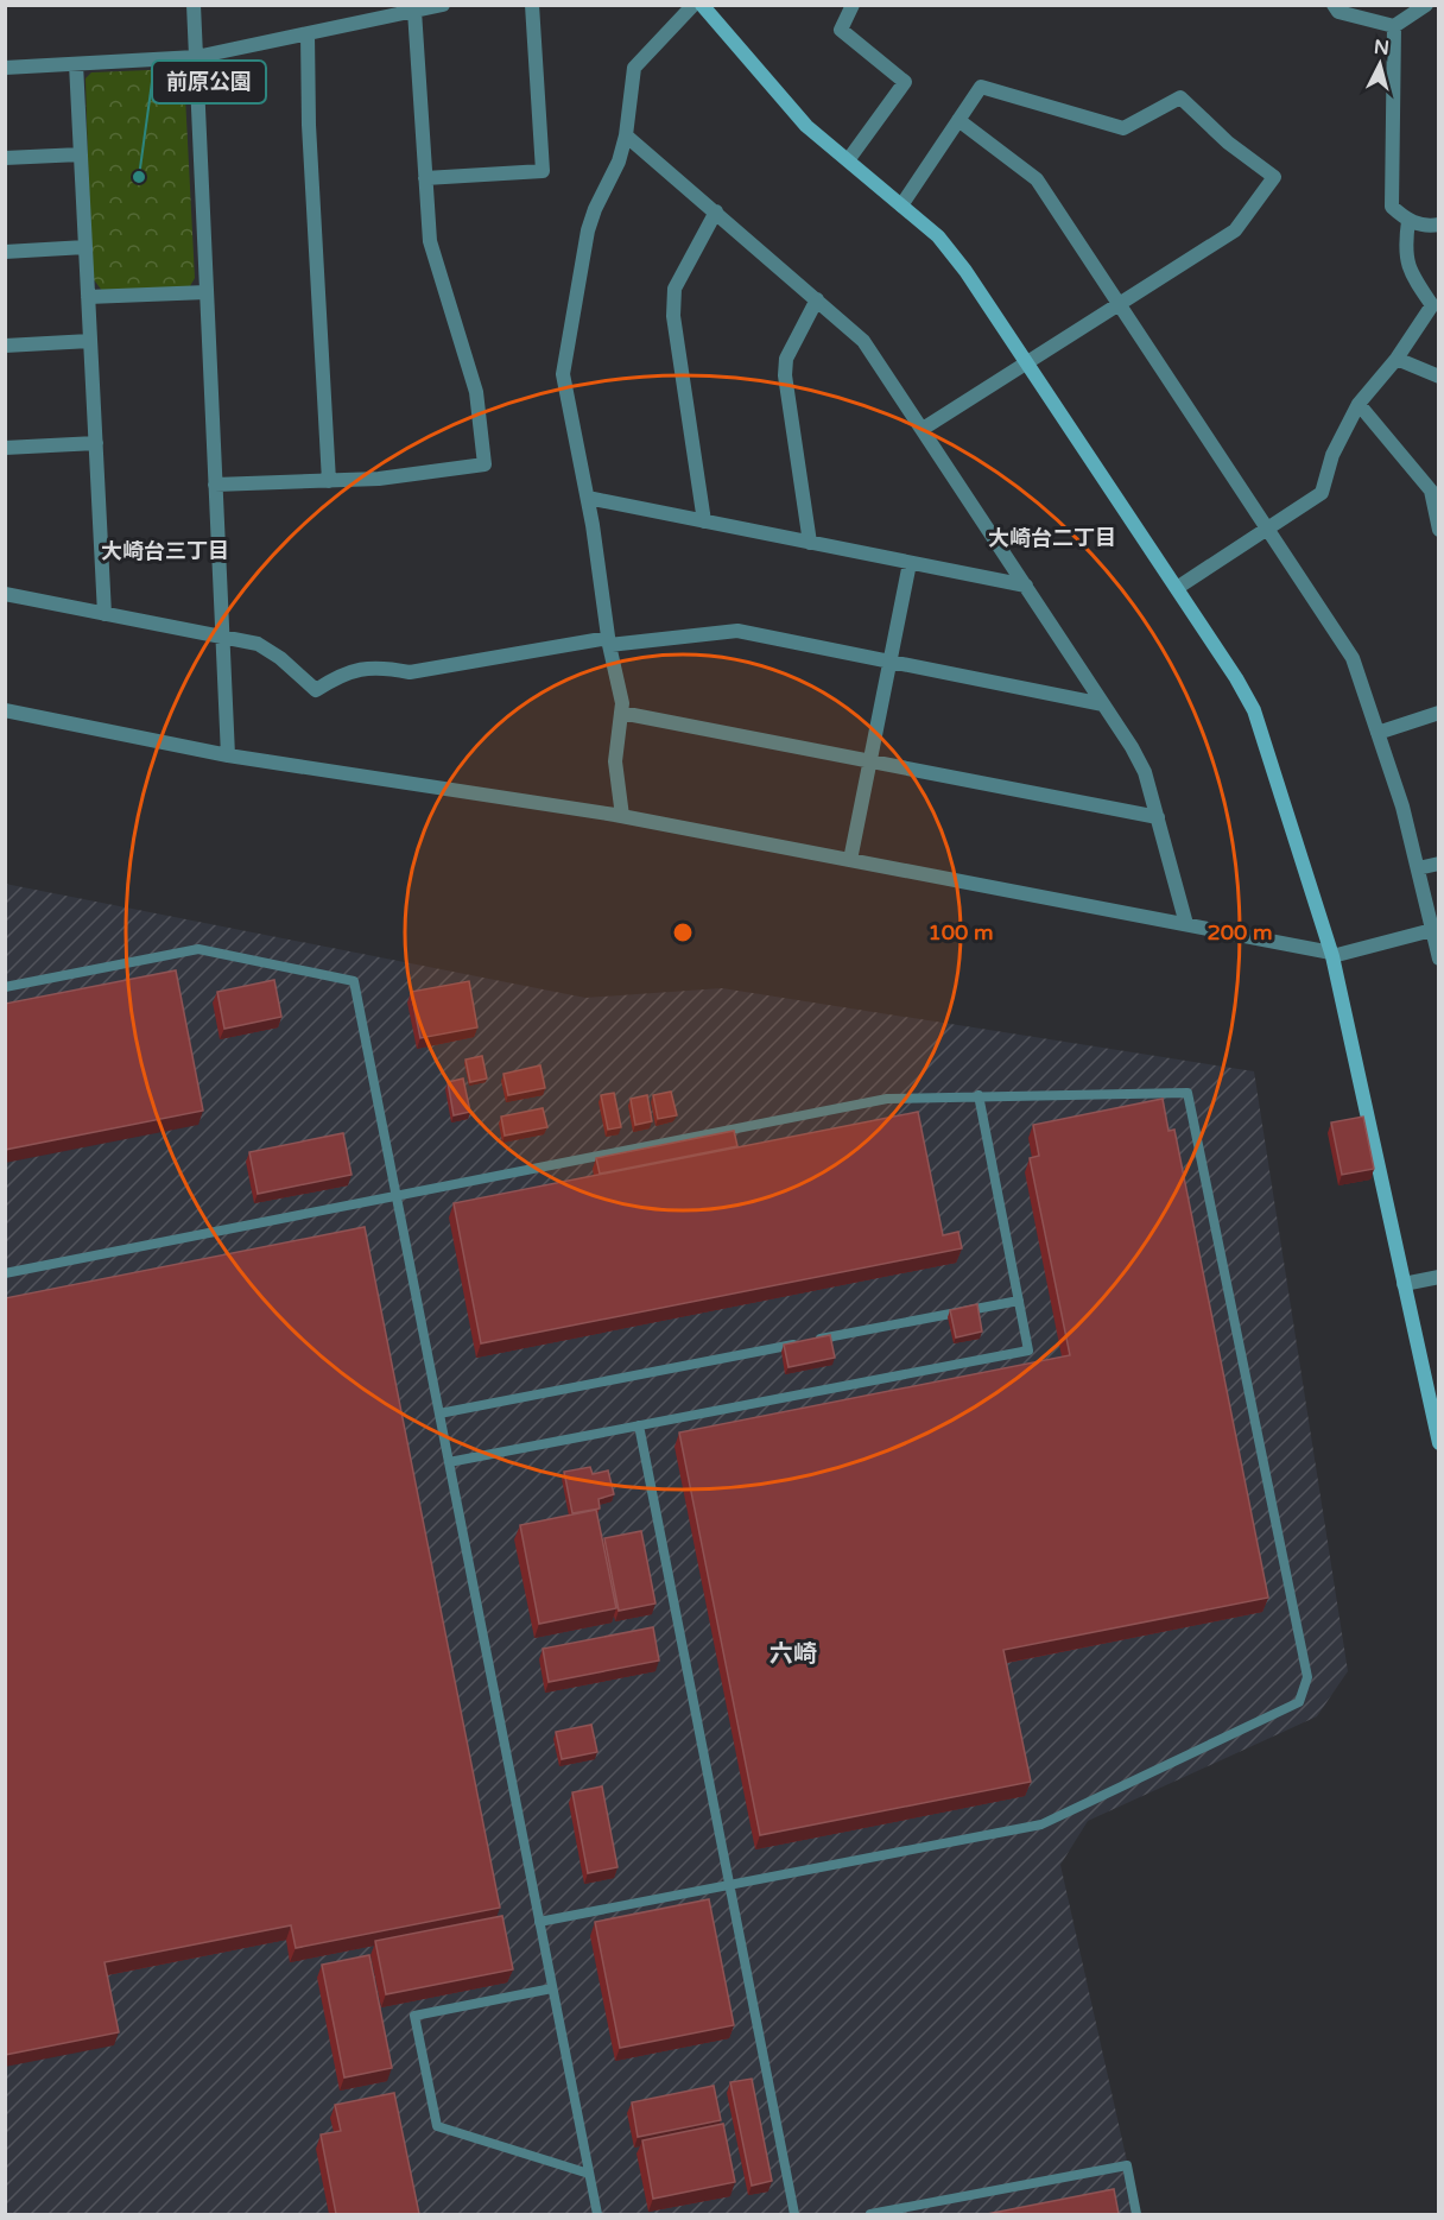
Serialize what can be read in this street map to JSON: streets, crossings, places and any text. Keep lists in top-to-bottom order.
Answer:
{
  "districts": ["大崎台二丁目", "大崎台三丁目", "六崎"],
  "places": ["前原公園"],
  "north": "top",
  "rings": ["100 m", "200 m"]
}
